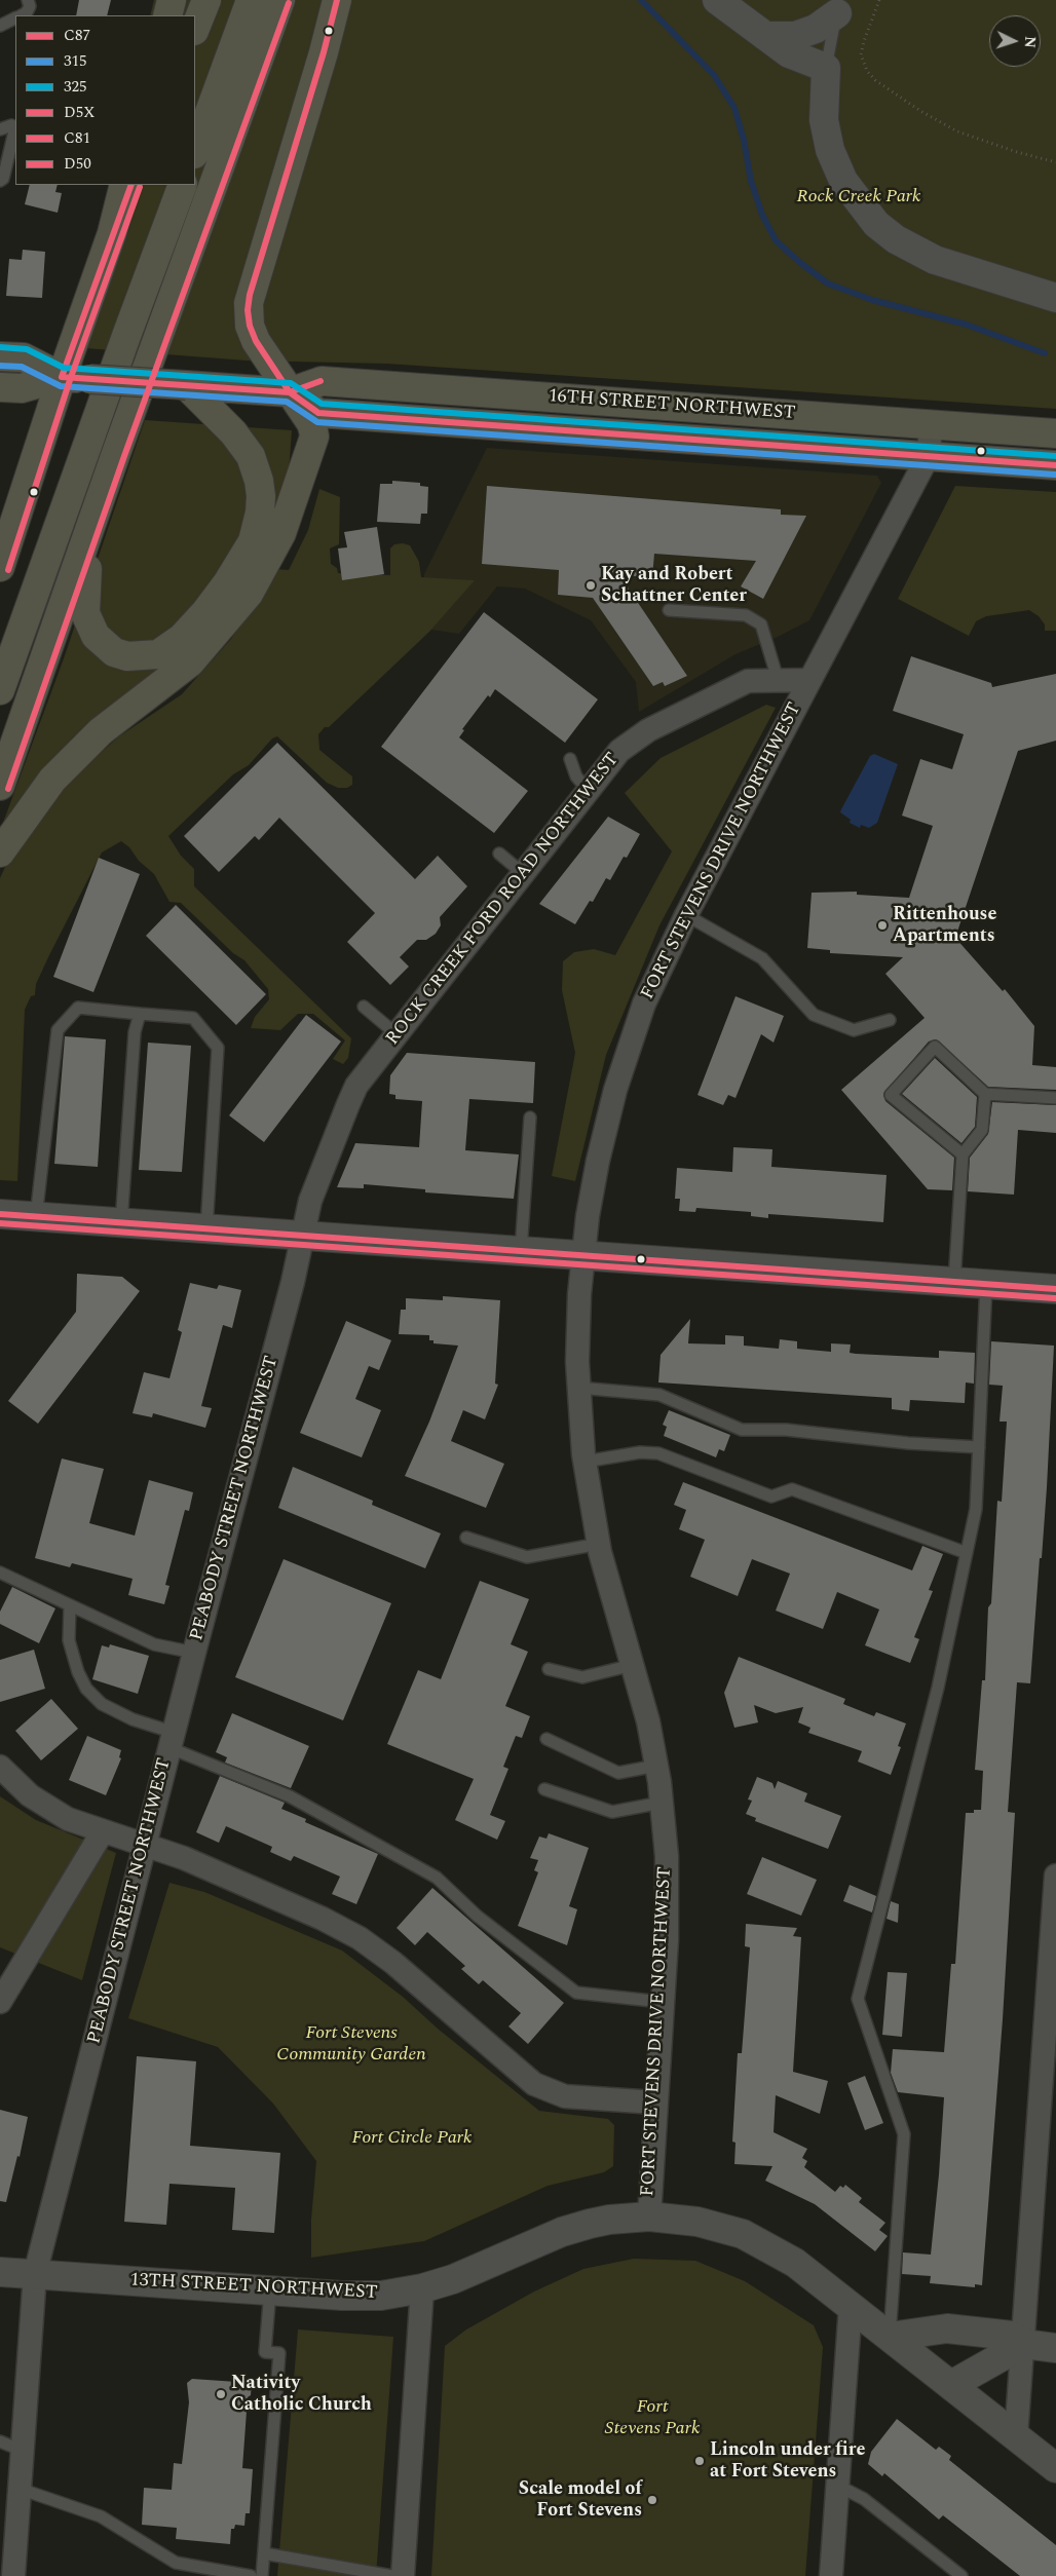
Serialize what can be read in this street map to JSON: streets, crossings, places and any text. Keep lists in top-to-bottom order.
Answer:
{
  "streets": {
    "main road": ["16TH STREET NORTHWEST"],
    "street": [
      "FORT STEVENS DRIVE NORTHWEST",
      "ROCK CREEK FORD ROAD NORTHWEST",
      "PEABODY STREET NORTHWEST",
      "13TH STREET NORTHWEST"
    ]
  },
  "crossings": [
    ["16TH STREET NORTHWEST", "FORT STEVENS DRIVE NORTHWEST"],
    ["FORT STEVENS DRIVE NORTHWEST", "ROCK CREEK FORD ROAD NORTHWEST"],
    ["FORT STEVENS DRIVE NORTHWEST", "13TH STREET NORTHWEST"],
    ["ROCK CREEK FORD ROAD NORTHWEST", "PEABODY STREET NORTHWEST"],
    ["PEABODY STREET NORTHWEST", "13TH STREET NORTHWEST"]
  ],
  "parks": [
    "Rock Creek Park",
    "Fort Stevens Community Garden",
    "Fort Circle Park",
    "Fort Stevens Park"
  ],
  "places": [
    "Kay and Robert Schattner Center",
    "Rittenhouse Apartments",
    "Nativity Catholic Church",
    "Lincoln under fire at Fort Stevens",
    "Scale model of Fort Stevens"
  ],
  "lines": [
    "transit line C87",
    "transit line C81",
    "transit line 325",
    "transit line 315",
    "transit line D5X",
    "transit line D50"
  ],
  "legend": [
    "C87",
    "315",
    "325",
    "D5X",
    "C81",
    "D50"
  ],
  "north": "right"
}
